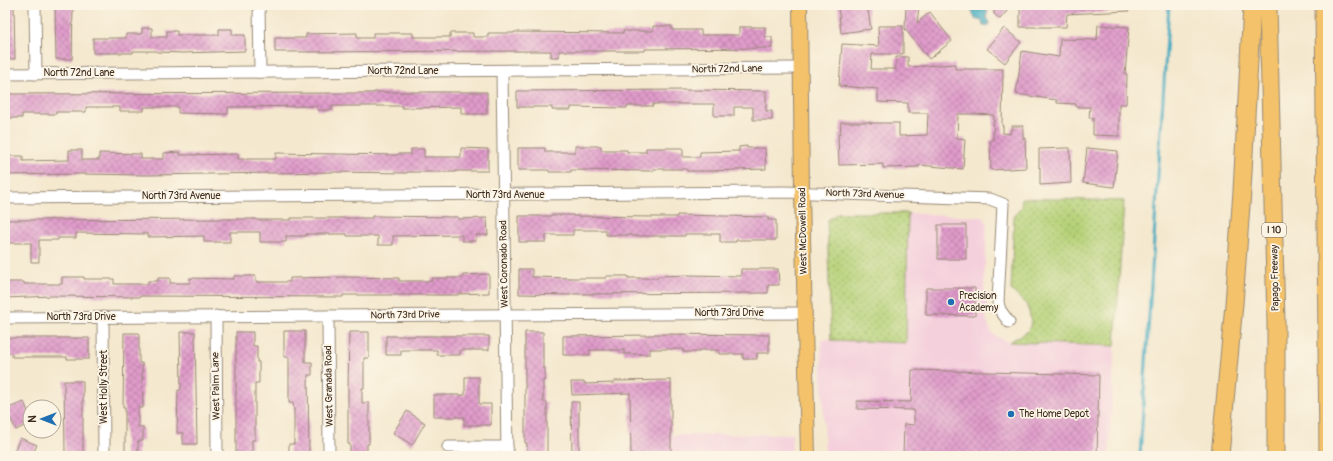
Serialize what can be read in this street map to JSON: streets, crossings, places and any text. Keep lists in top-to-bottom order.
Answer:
{
  "streets": {
    "highway": ["I 10", "Papago Freeway"],
    "main road": ["West McDowell Road"],
    "street": [
      "North 72nd Lane",
      "North 73rd Avenue",
      "West Coronado Road",
      "North 73rd Drive",
      "West Palm Lane",
      "West Granada Road",
      "West Holly Street"
    ]
  },
  "crossings": [
    ["North 72nd Lane", "West McDowell Road"],
    ["North 72nd Lane", "West Coronado Road"],
    ["North 73rd Avenue", "West McDowell Road"],
    ["North 73rd Avenue", "West Coronado Road"],
    ["West McDowell Road", "North 73rd Drive"],
    ["West Coronado Road", "North 73rd Drive"],
    ["North 73rd Drive", "West Palm Lane"],
    ["North 73rd Drive", "West Granada Road"],
    ["North 73rd Drive", "West Holly Street"]
  ],
  "places": ["Precision Academy", "The Home Depot"],
  "north": "left"
}
